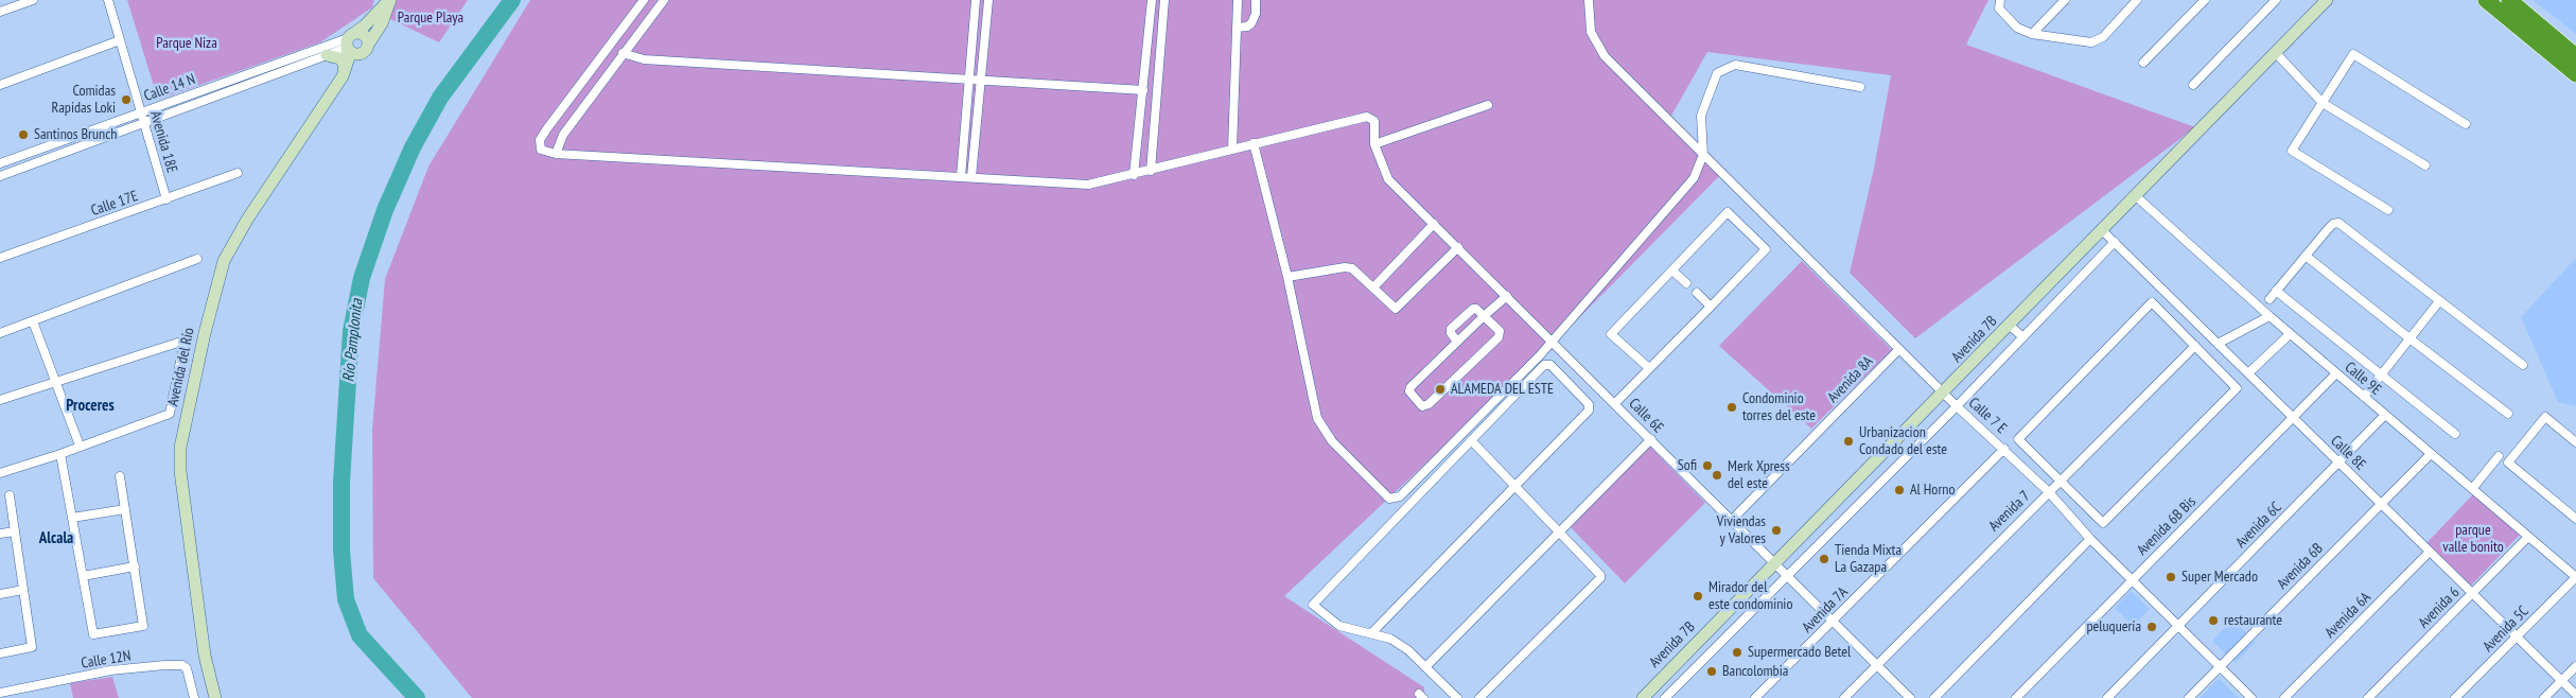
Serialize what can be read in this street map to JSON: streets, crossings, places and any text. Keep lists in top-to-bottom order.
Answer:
{
  "streets": {
    "street": [
      "Calle 14 N",
      "Avenida 18E",
      "Calle 17E",
      "Avenida 7B",
      "Avenida del Río",
      "Calle 9E",
      "Avenida 8A",
      "Calle 6E",
      "Calle 7 E",
      "Calle 8E",
      "Avenida 7",
      "Avenida 6C",
      "Avenida 6B Bis",
      "Avenida 6B",
      "Avenida 6",
      "Avenida 7A",
      "Avenida 6A",
      "Avenida 5C",
      "Calle 12N"
    ]
  },
  "crossings": [
    ["Calle 14 N", "Avenida 18E"],
    ["Avenida 18E", "Calle 17E"],
    ["Avenida 7B", "Calle 9E"],
    ["Avenida 7B", "Calle 6E"],
    ["Avenida 7B", "Calle 7 E"],
    ["Avenida 7B", "Calle 8E"],
    ["Calle 9E", "Avenida 6C"],
    ["Calle 9E", "Avenida 6B Bis"],
    ["Calle 9E", "Avenida 6B"],
    ["Calle 9E", "Avenida 6"],
    ["Calle 9E", "Avenida 5C"],
    ["Avenida 8A", "Calle 6E"],
    ["Avenida 8A", "Calle 7 E"],
    ["Calle 6E", "Avenida 7"],
    ["Calle 6E", "Avenida 7A"],
    ["Calle 7 E", "Avenida 7"],
    ["Calle 7 E", "Avenida 6C"],
    ["Calle 7 E", "Avenida 6B Bis"],
    ["Calle 7 E", "Avenida 6B"],
    ["Calle 7 E", "Avenida 7A"],
    ["Calle 8E", "Avenida 6C"],
    ["Calle 8E", "Avenida 6B Bis"],
    ["Calle 8E", "Avenida 6B"],
    ["Calle 8E", "Avenida 6"],
    ["Calle 8E", "Avenida 6A"],
    ["Calle 8E", "Avenida 5C"]
  ],
  "districts": ["Proceres", "Alcala"],
  "water": ["Río Pamplonita"],
  "parks": ["Parque Playa", "Parque Niza", "parque valle bonito"],
  "places": [
    "Comidas Rapidas Loki",
    "Santinos Brunch",
    "ALAMEDA DEL ESTE",
    "Condominio torres del este",
    "Urbanizacion Condado del este",
    "Sofi",
    "Merk Xpress del este",
    "Al Horno",
    "Viviendas y Valores",
    "Tienda Mixta La Gazapa",
    "Super Mercado",
    "Mirador del este condominio",
    "restaurante",
    "peluquería",
    "Supermercado Betel",
    "Bancolombia"
  ]
}
